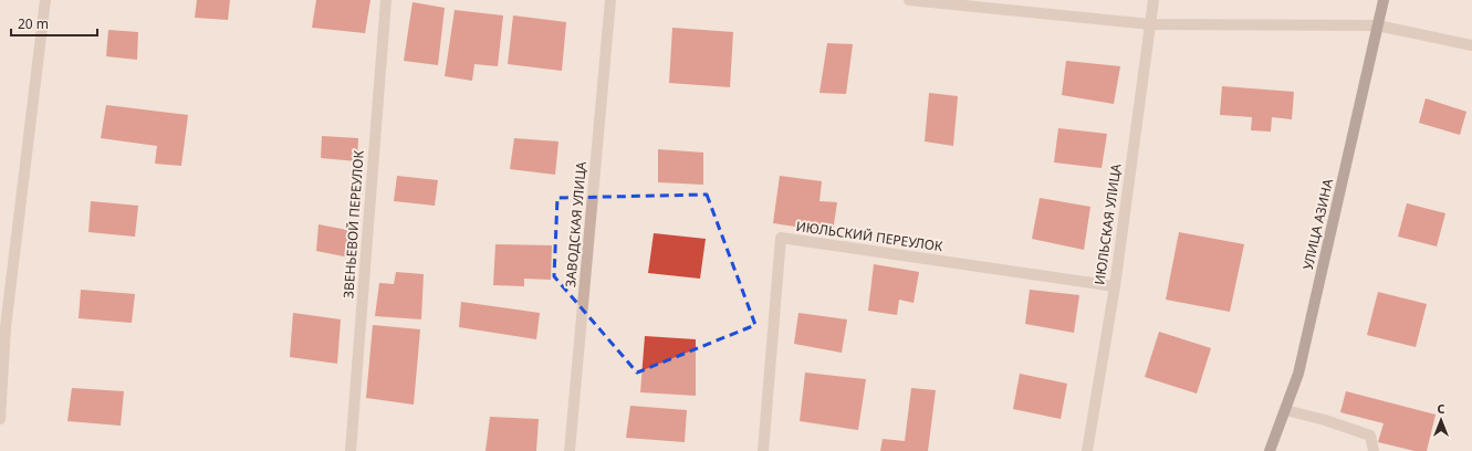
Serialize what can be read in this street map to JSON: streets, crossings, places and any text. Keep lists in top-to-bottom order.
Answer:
{
  "streets": {
    "main road": ["УЛИЦА АЗИНА"],
    "street": [
      "ЗВЕНЬЕВОЙ ПЕРЕУЛОК",
      "ЗАВОДСКАЯ УЛИЦА",
      "ИЮЛЬСКАЯ УЛИЦА",
      "ИЮЛЬСКИЙ ПЕРЕУЛОК"
    ]
  },
  "crossings": [
    ["ИЮЛЬСКАЯ УЛИЦА", "ИЮЛЬСКИЙ ПЕРЕУЛОК"]
  ],
  "scale_bar": "20 m",
  "north": "top"
}
